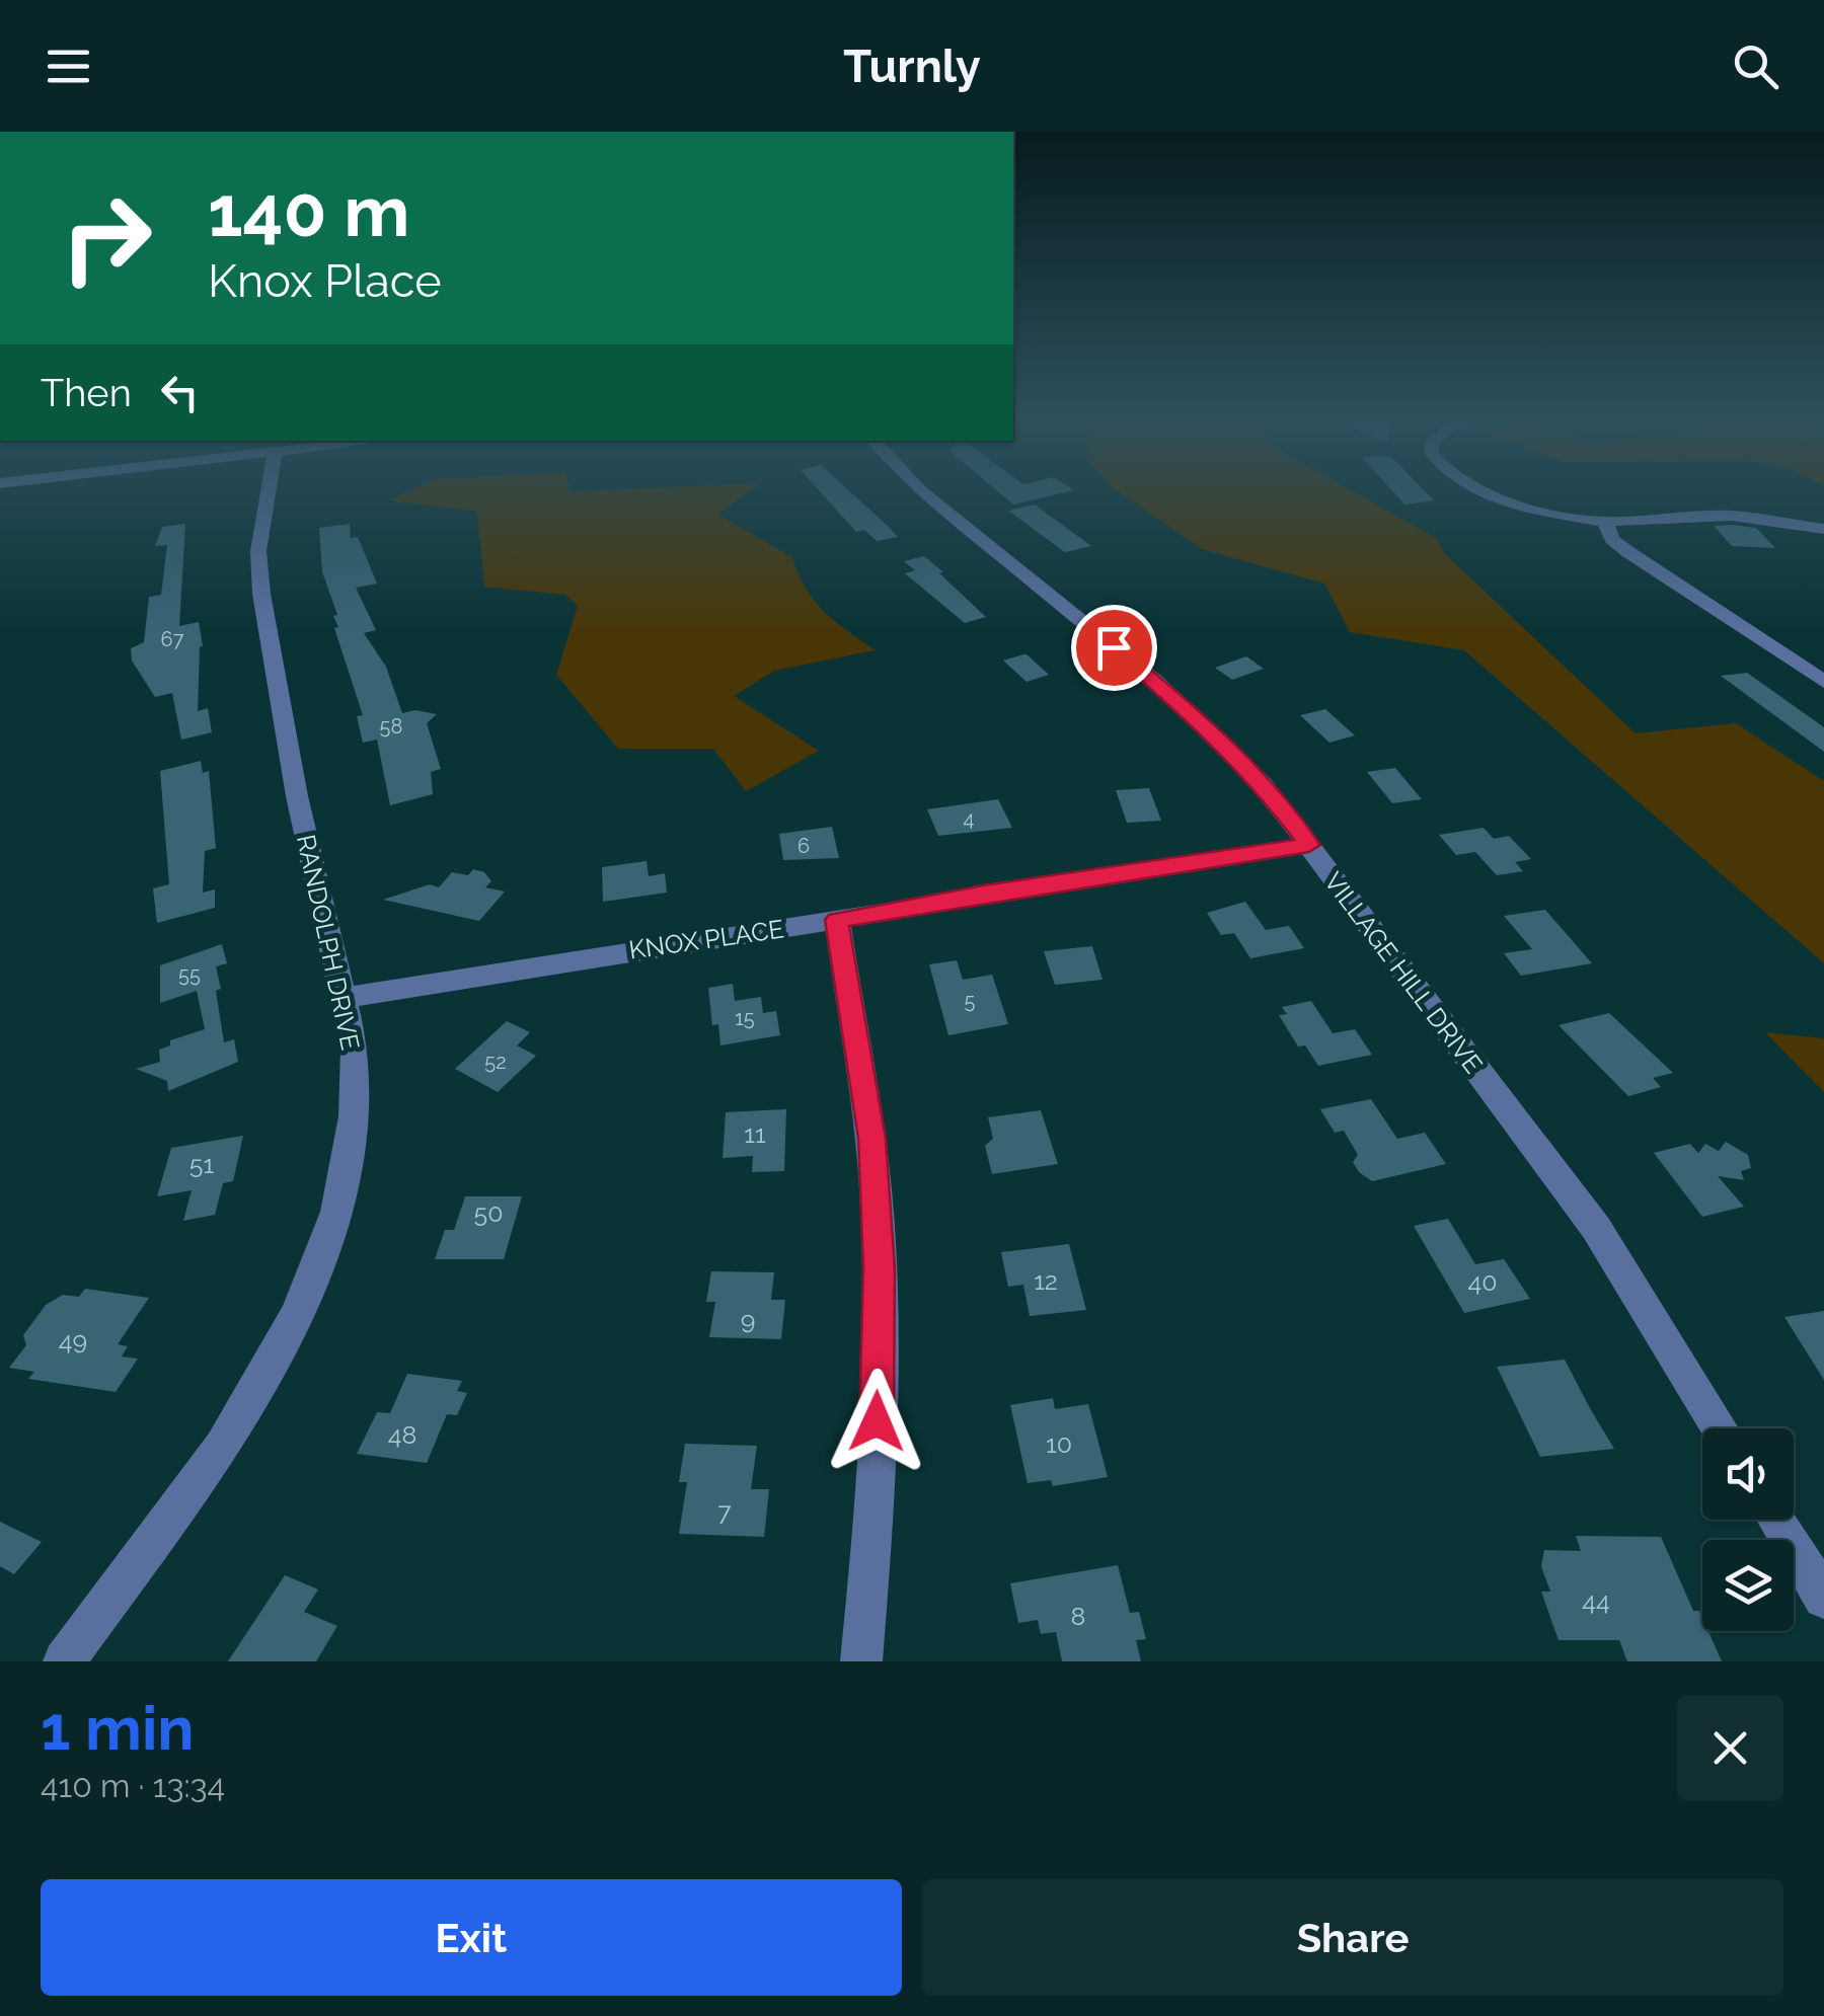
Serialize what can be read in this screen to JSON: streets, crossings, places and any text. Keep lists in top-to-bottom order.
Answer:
{
  "streets": {
    "street": ["KNOX PLACE", "RANDOLPH DRIVE", "VILLAGE HILL DRIVE"]
  },
  "crossings": [
    ["KNOX PLACE", "RANDOLPH DRIVE"],
    ["KNOX PLACE", "VILLAGE HILL DRIVE"]
  ],
  "house_numbers": [
    "67",
    "58",
    "4",
    "6",
    "55",
    "5",
    "15",
    "52",
    "11",
    "51",
    "50",
    "12",
    "40",
    "9",
    "49",
    "48",
    "10",
    "7",
    "44",
    "8"
  ],
  "page": {
    "header": "Turnly",
    "turn": ["140 m", "Knox Place"],
    "then": "Then",
    "heading": ["1 min", "410 m · 13:34"],
    "buttons": ["Exit", "Share"]
  }
}
